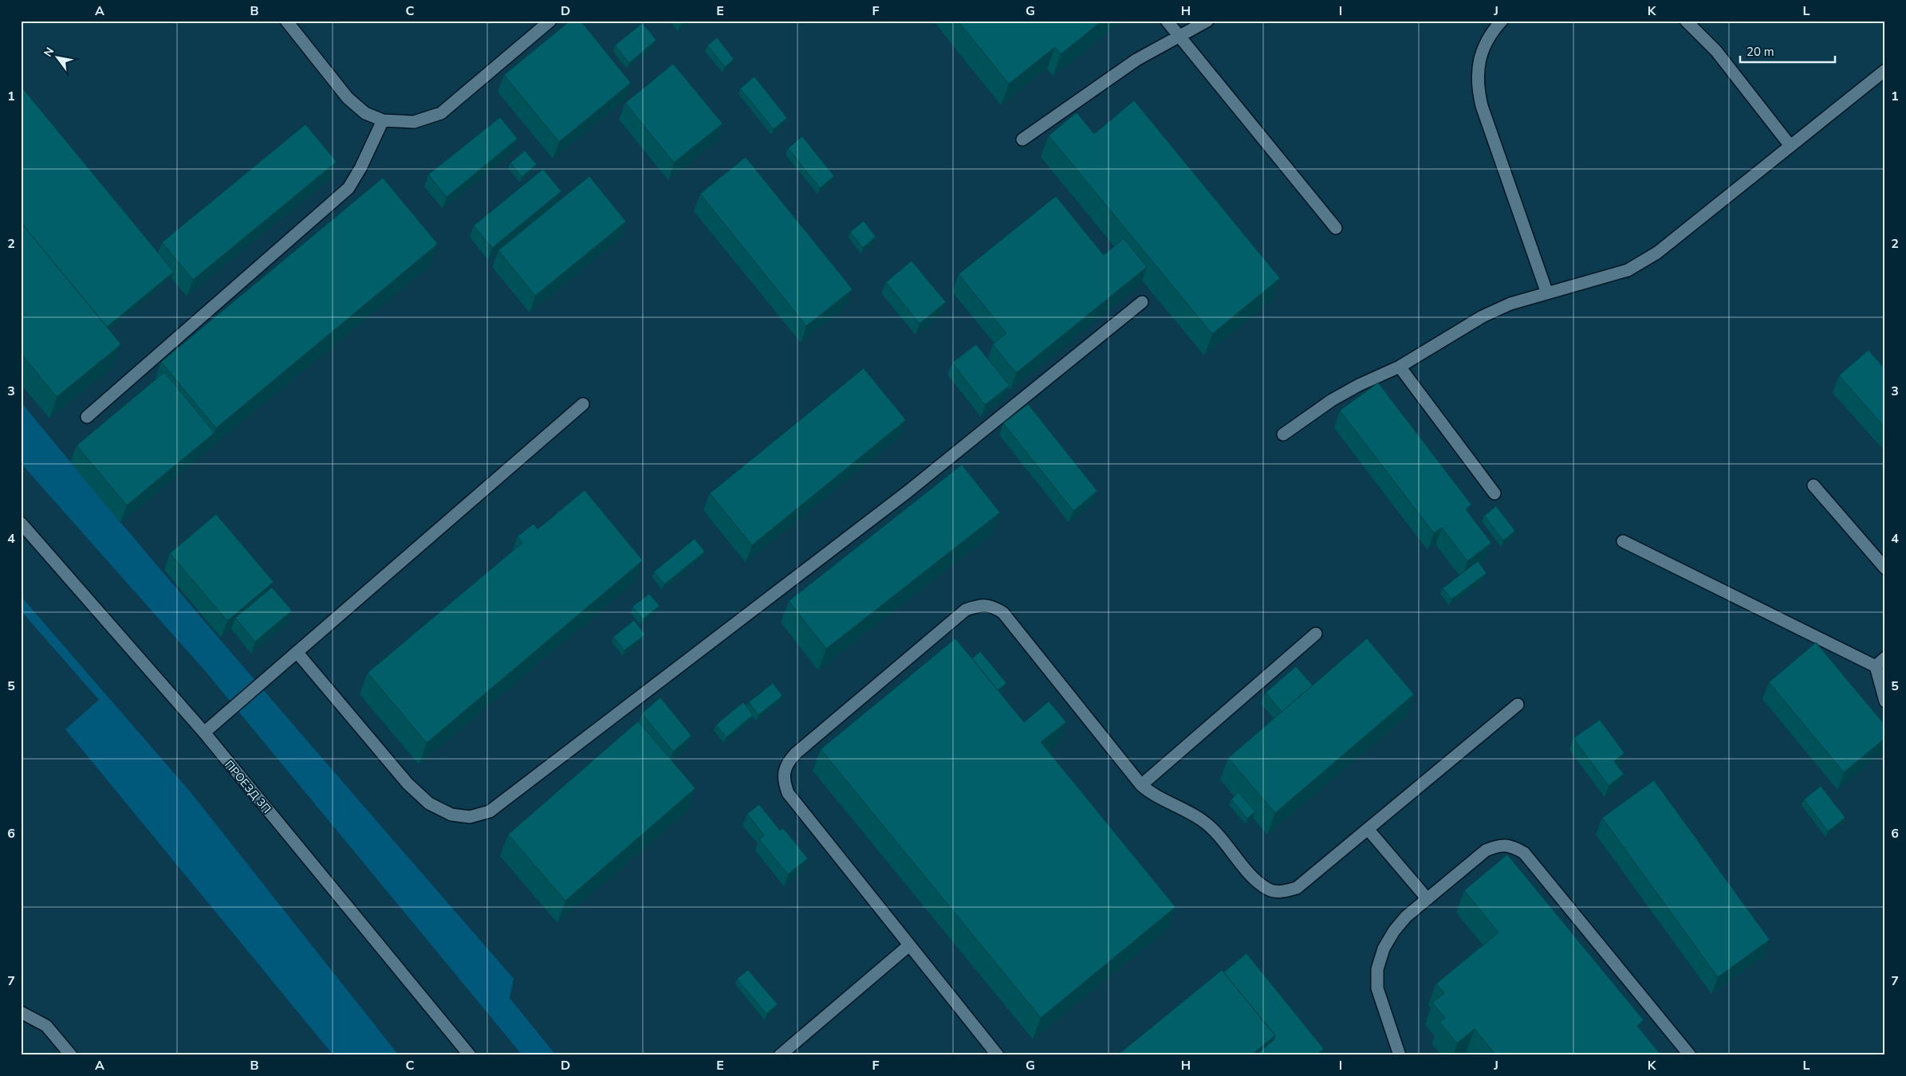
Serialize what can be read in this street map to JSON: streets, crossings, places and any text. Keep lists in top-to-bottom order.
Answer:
{
  "streets": {
    "street": ["ПРОЕЗД 3П"]
  },
  "scale_bar": "20 m",
  "north": "top left",
  "grid": {
    "columns": [
      "A",
      "B",
      "C",
      "D",
      "E",
      "F",
      "G",
      "H",
      "I",
      "J",
      "K",
      "L"
    ],
    "rows": [
      "1",
      "2",
      "3",
      "4",
      "5",
      "6",
      "7"
    ]
  }
}
